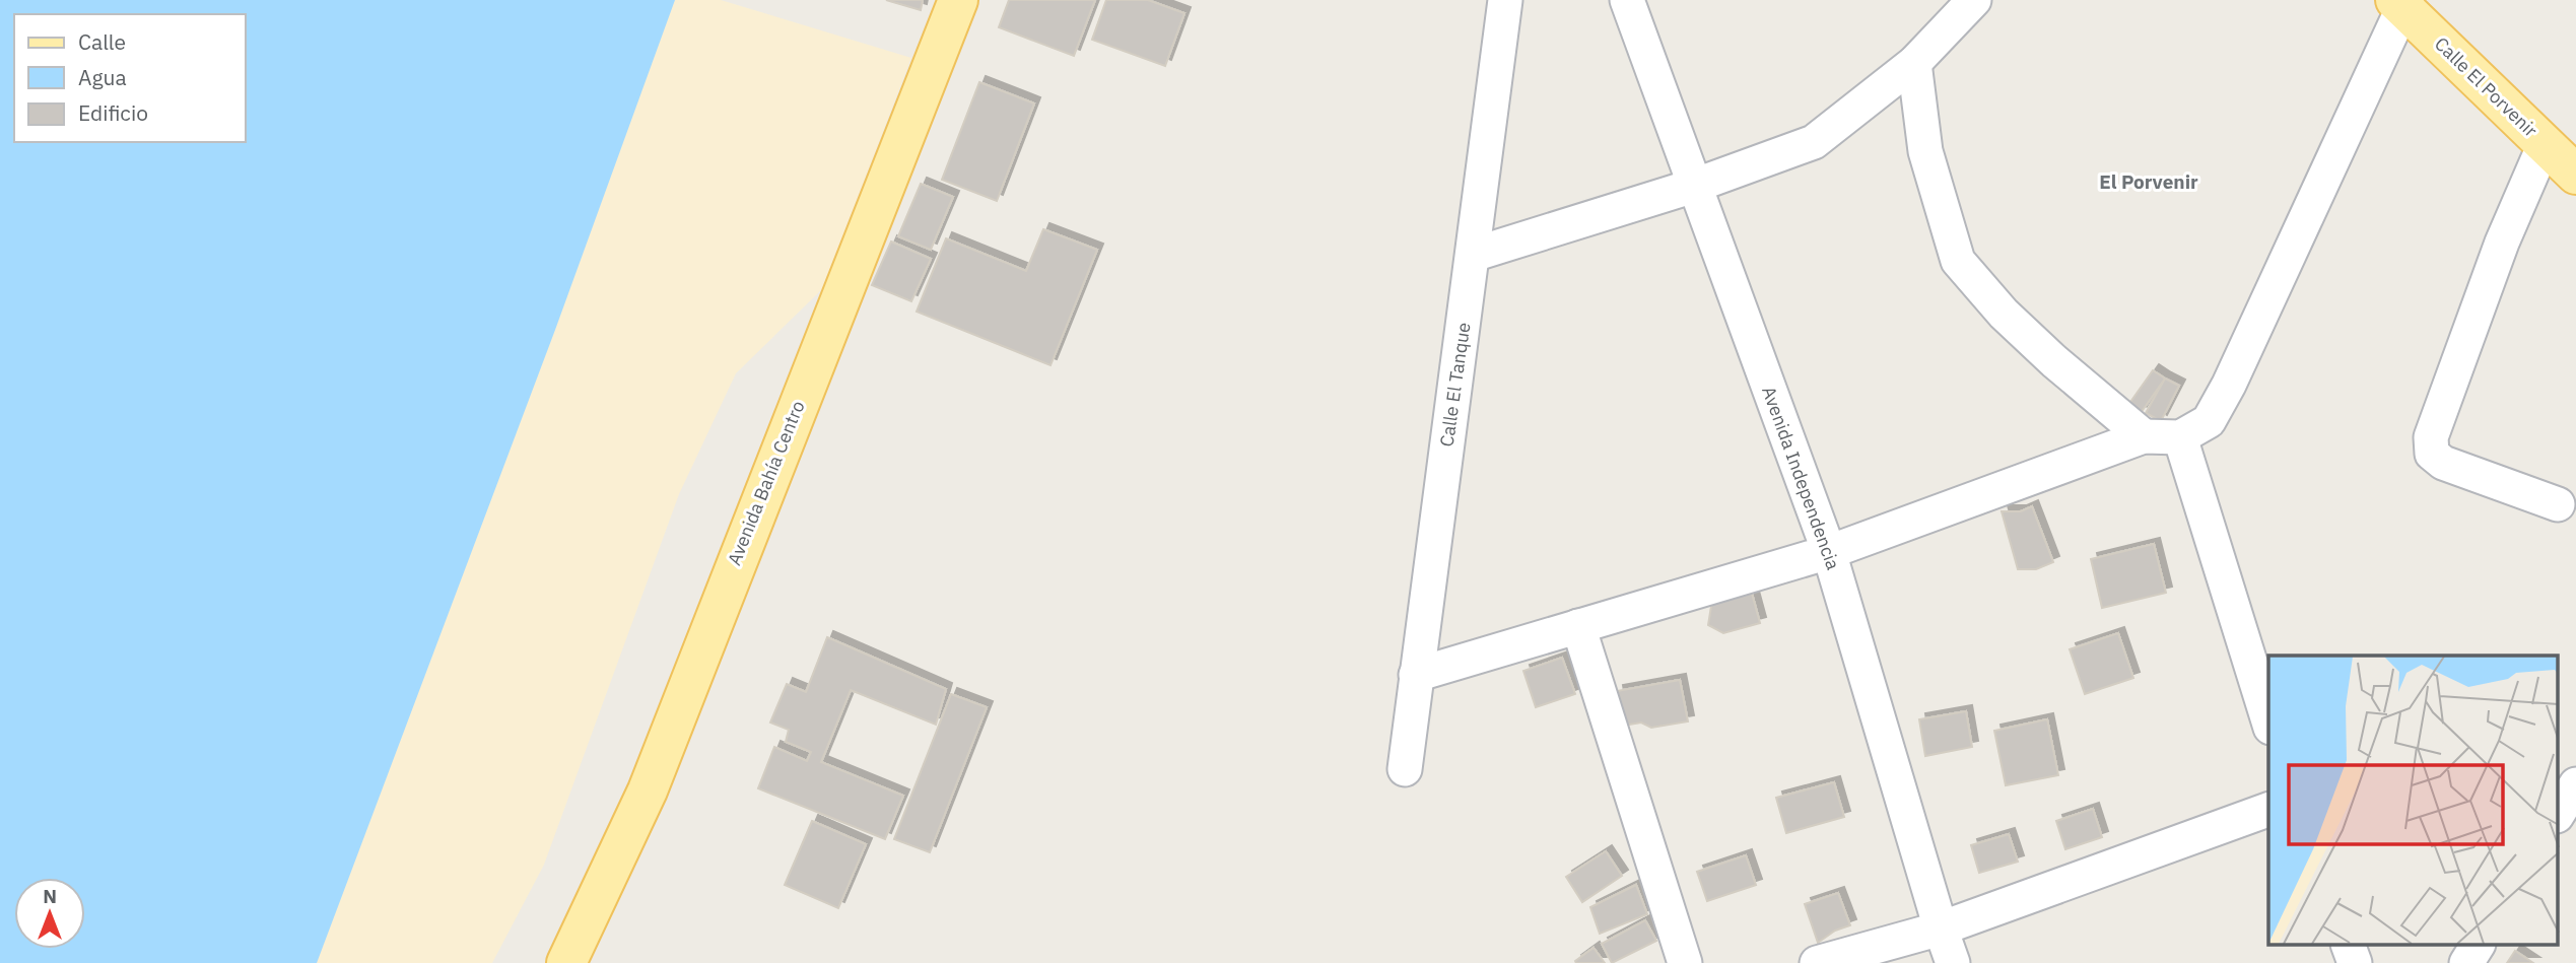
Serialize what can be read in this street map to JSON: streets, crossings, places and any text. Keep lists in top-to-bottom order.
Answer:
{
  "streets": {
    "main road": ["Calle El Porvenir", "Avenida Bahía Centro"],
    "street": ["Calle El Tanque", "Avenida Independencia"]
  },
  "districts": ["El Porvenir"],
  "legend": ["Calle", "Agua", "Edificio"],
  "north": "top"
}
